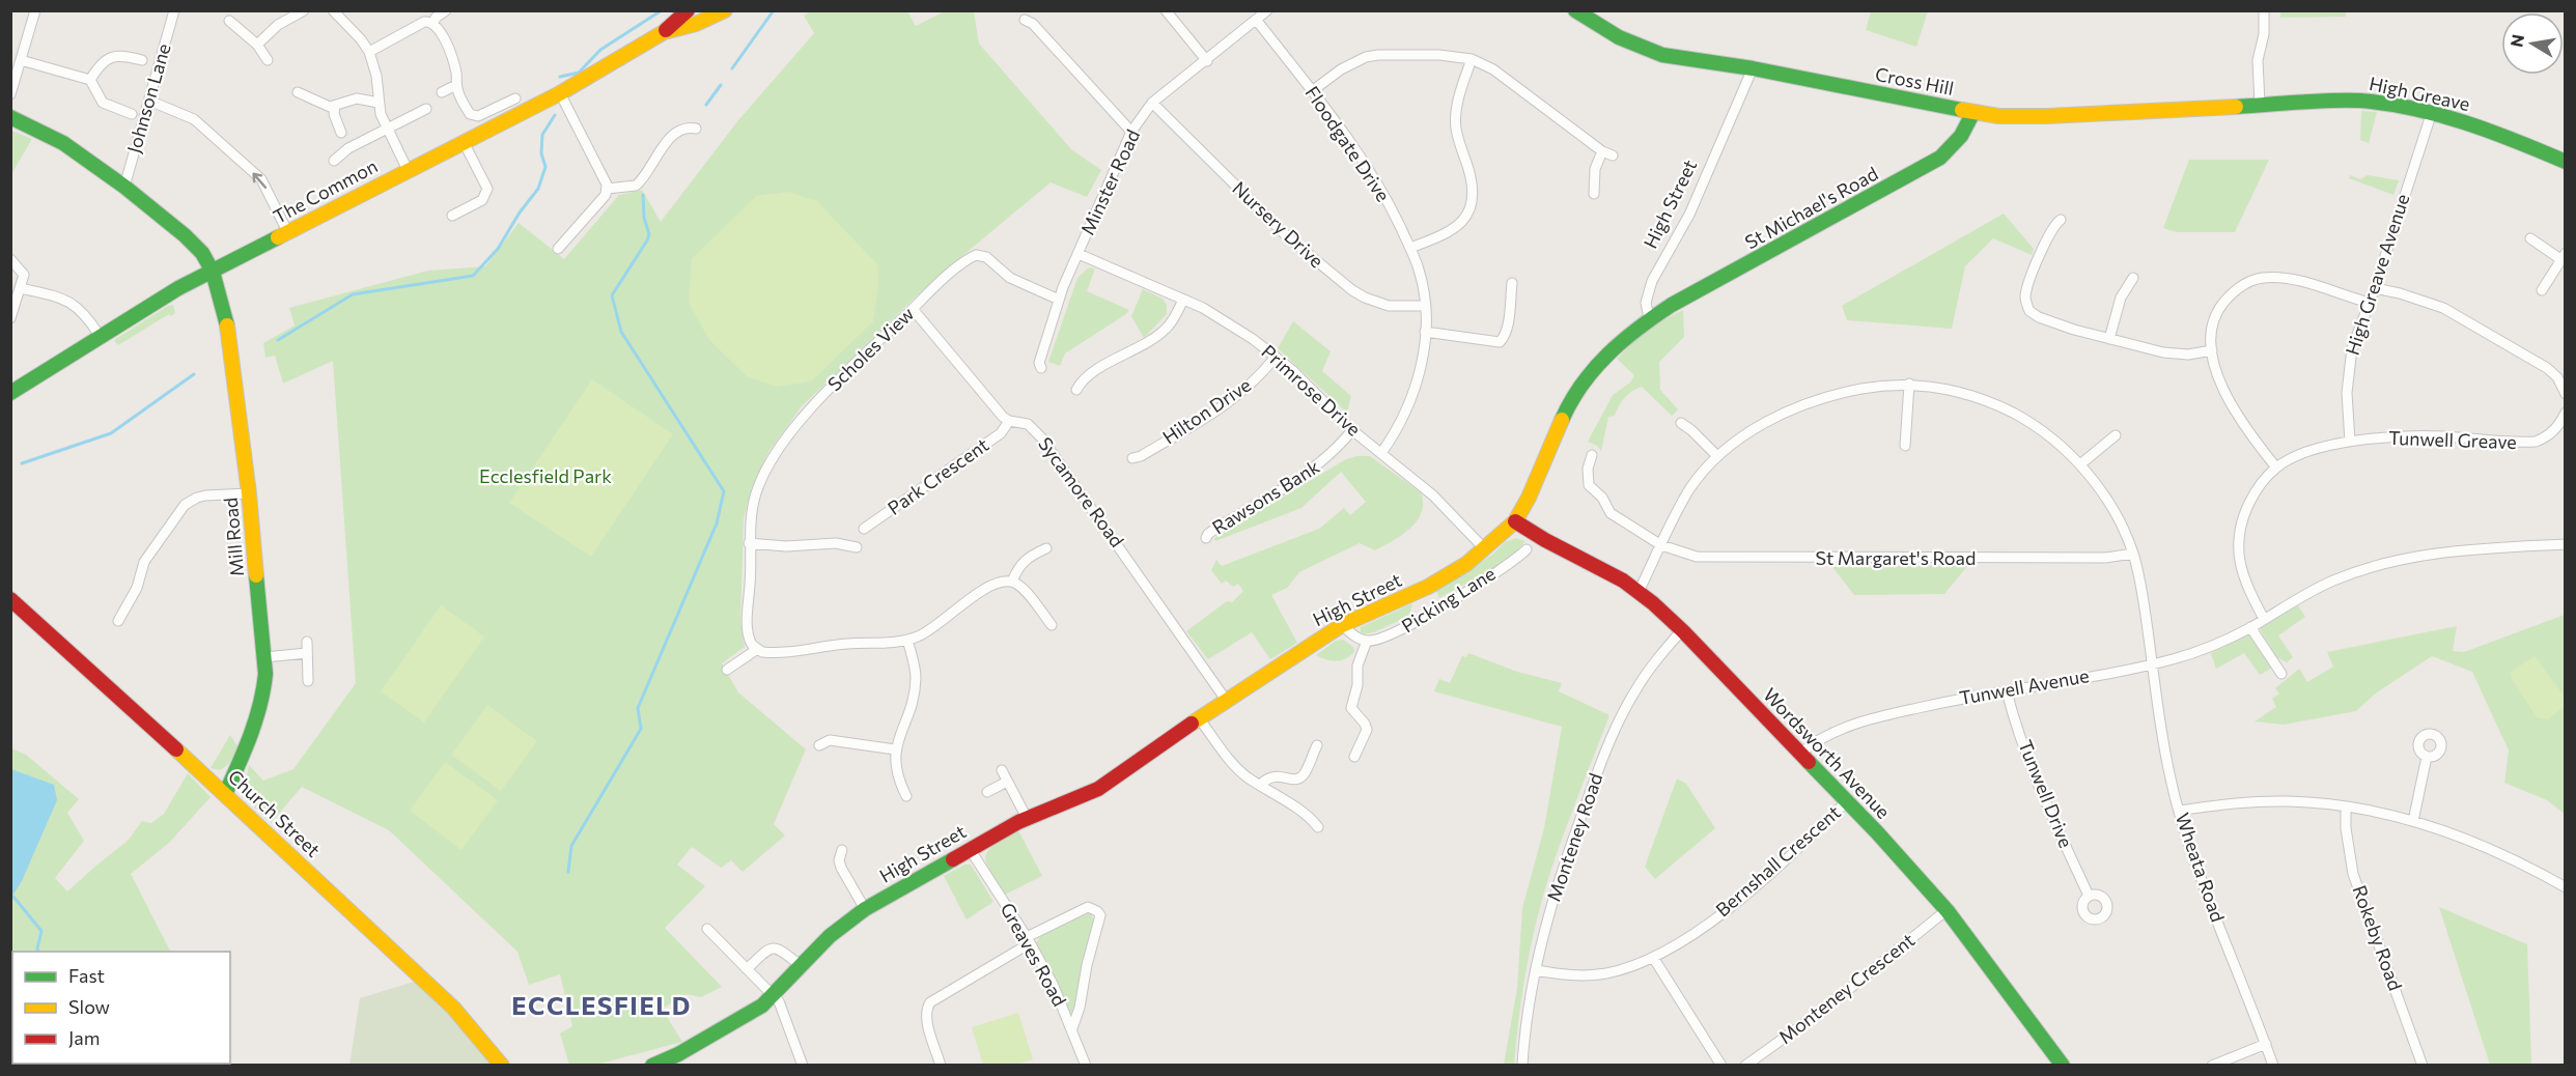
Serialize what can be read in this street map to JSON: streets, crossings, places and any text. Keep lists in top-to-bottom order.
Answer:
{
  "streets": {
    "main road": [
      "Cross Hill",
      "High Greave",
      "The Common",
      "High Street",
      "St Michael's Road",
      "Mill Road",
      "Wordsworth Avenue",
      "Church Street"
    ],
    "street": [
      "Johnson Lane",
      "Floodgate Drive",
      "Minster Road",
      "Nursery Drive",
      "High Greave Avenue",
      "Scholes View",
      "Primrose Drive",
      "Hilton Drive",
      "Tunwell Greave",
      "Park Crescent",
      "Sycamore Road",
      "Rawsons Bank",
      "St Margaret's Road",
      "Picking Lane",
      "Tunwell Avenue",
      "Tunwell Drive",
      "Monteney Road",
      "Bernshall Crescent",
      "Wheata Road",
      "Rokeby Road",
      "Greaves Road",
      "Monteney Crescent"
    ]
  },
  "crossings": [
    ["Cross Hill", "High Greave"],
    ["Cross Hill", "High Street"],
    ["Cross Hill", "St Michael's Road"],
    ["High Greave", "High Greave Avenue"],
    ["Johnson Lane", "Mill Road"],
    ["Floodgate Drive", "Minster Road"],
    ["Floodgate Drive", "Nursery Drive"],
    ["Floodgate Drive", "Primrose Drive"],
    ["Minster Road", "Nursery Drive"],
    ["Minster Road", "Scholes View"],
    ["Minster Road", "Primrose Drive"],
    ["The Common", "Mill Road"],
    ["High Street", "St Michael's Road"],
    ["High Street", "Primrose Drive"],
    ["High Street", "Sycamore Road"],
    ["High Street", "Wordsworth Avenue"],
    ["High Street", "Greaves Road"],
    ["High Greave Avenue", "Tunwell Greave"],
    ["Scholes View", "Sycamore Road"],
    ["Primrose Drive", "Hilton Drive"],
    ["Primrose Drive", "Rawsons Bank"],
    ["Tunwell Greave", "Tunwell Avenue"],
    ["Park Crescent", "Sycamore Road"],
    ["Mill Road", "Church Street"],
    ["St Margaret's Road", "Wheata Road"],
    ["Tunwell Avenue", "Wordsworth Avenue"],
    ["Tunwell Avenue", "Tunwell Drive"],
    ["Tunwell Avenue", "Wheata Road"],
    ["Wordsworth Avenue", "Monteney Road"],
    ["Wordsworth Avenue", "Bernshall Crescent"],
    ["Wordsworth Avenue", "Wheata Road"],
    ["Wordsworth Avenue", "Monteney Crescent"],
    ["Monteney Road", "Bernshall Crescent"]
  ],
  "districts": ["ECCLESFIELD"],
  "parks": ["Ecclesfield Park"],
  "legend": ["Fast", "Slow", "Jam"],
  "north": "left"
}
